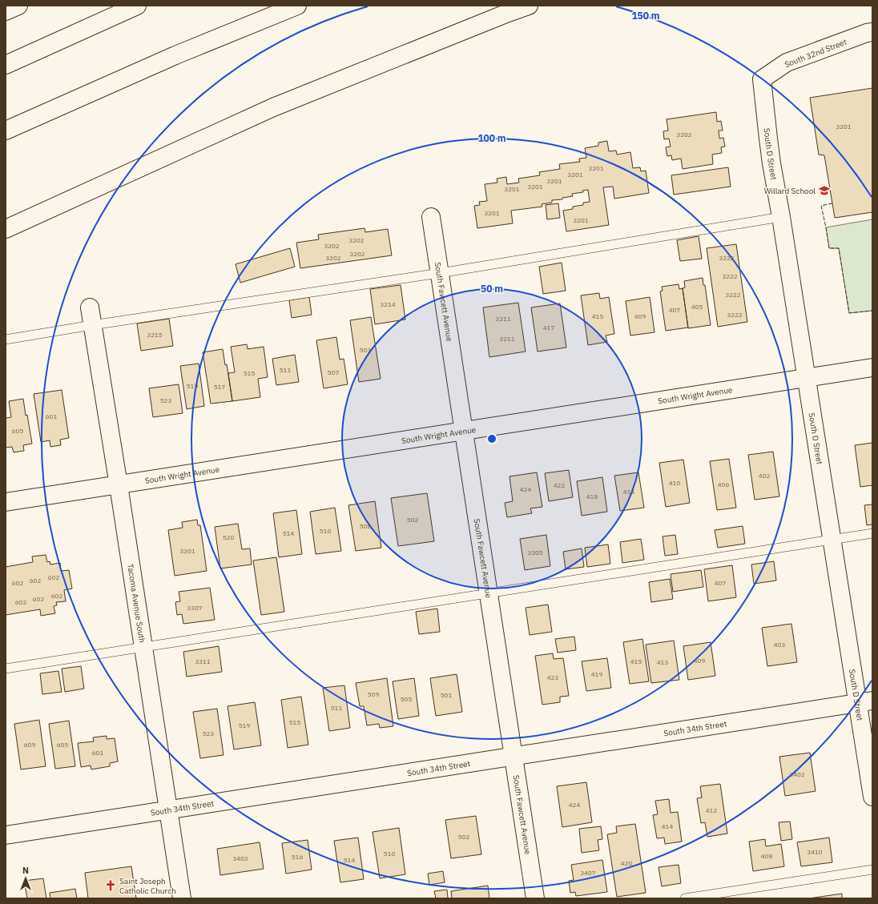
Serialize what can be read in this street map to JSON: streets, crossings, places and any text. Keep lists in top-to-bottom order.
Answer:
{
  "streets": {
    "main road": [
      "South 32nd Street",
      "South D Street",
      "South Fawcett Avenue",
      "South Wright Avenue",
      "Tacoma Avenue South",
      "South 34th Street"
    ]
  },
  "crossings": [
    ["South 32nd Street", "South D Street"],
    ["South D Street", "South Wright Avenue"],
    ["South D Street", "South 34th Street"],
    ["South Fawcett Avenue", "South Wright Avenue"],
    ["South Fawcett Avenue", "South 34th Street"],
    ["South Wright Avenue", "Tacoma Avenue South"],
    ["Tacoma Avenue South", "South 34th Street"]
  ],
  "places": {
    "school or university": ["Willard School"],
    "church": ["Saint Joseph Catholic Church"]
  },
  "house_numbers": [
    "3201",
    "3202",
    "3201",
    "3201",
    "3201",
    "3201",
    "3201",
    "3201",
    "3201",
    "3202",
    "3202",
    "3202",
    "3202",
    "3222",
    "3222",
    "3222",
    "3214",
    "405",
    "407",
    "3222",
    "415",
    "409",
    "3211",
    "417",
    "3215",
    "3211",
    "503",
    "511",
    "507",
    "515",
    "519",
    "517",
    "523",
    "601",
    "605",
    "402",
    "410",
    "406",
    "422",
    "424",
    "414",
    "418",
    "502",
    "508",
    "510",
    "514",
    "520",
    "3301",
    "3305",
    "602",
    "602",
    "602",
    "407",
    "602",
    "602",
    "602",
    "3307",
    "403",
    "409",
    "3311",
    "415",
    "413",
    "419",
    "423",
    "509",
    "501",
    "505",
    "511",
    "515",
    "519",
    "523",
    "609",
    "605",
    "601",
    "3402",
    "424",
    "412",
    "414",
    "502",
    "3410",
    "510",
    "408",
    "516",
    "3403",
    "514",
    "420",
    "3407"
  ],
  "north": "top",
  "rings": ["150 m", "100 m", "50 m"]
}
